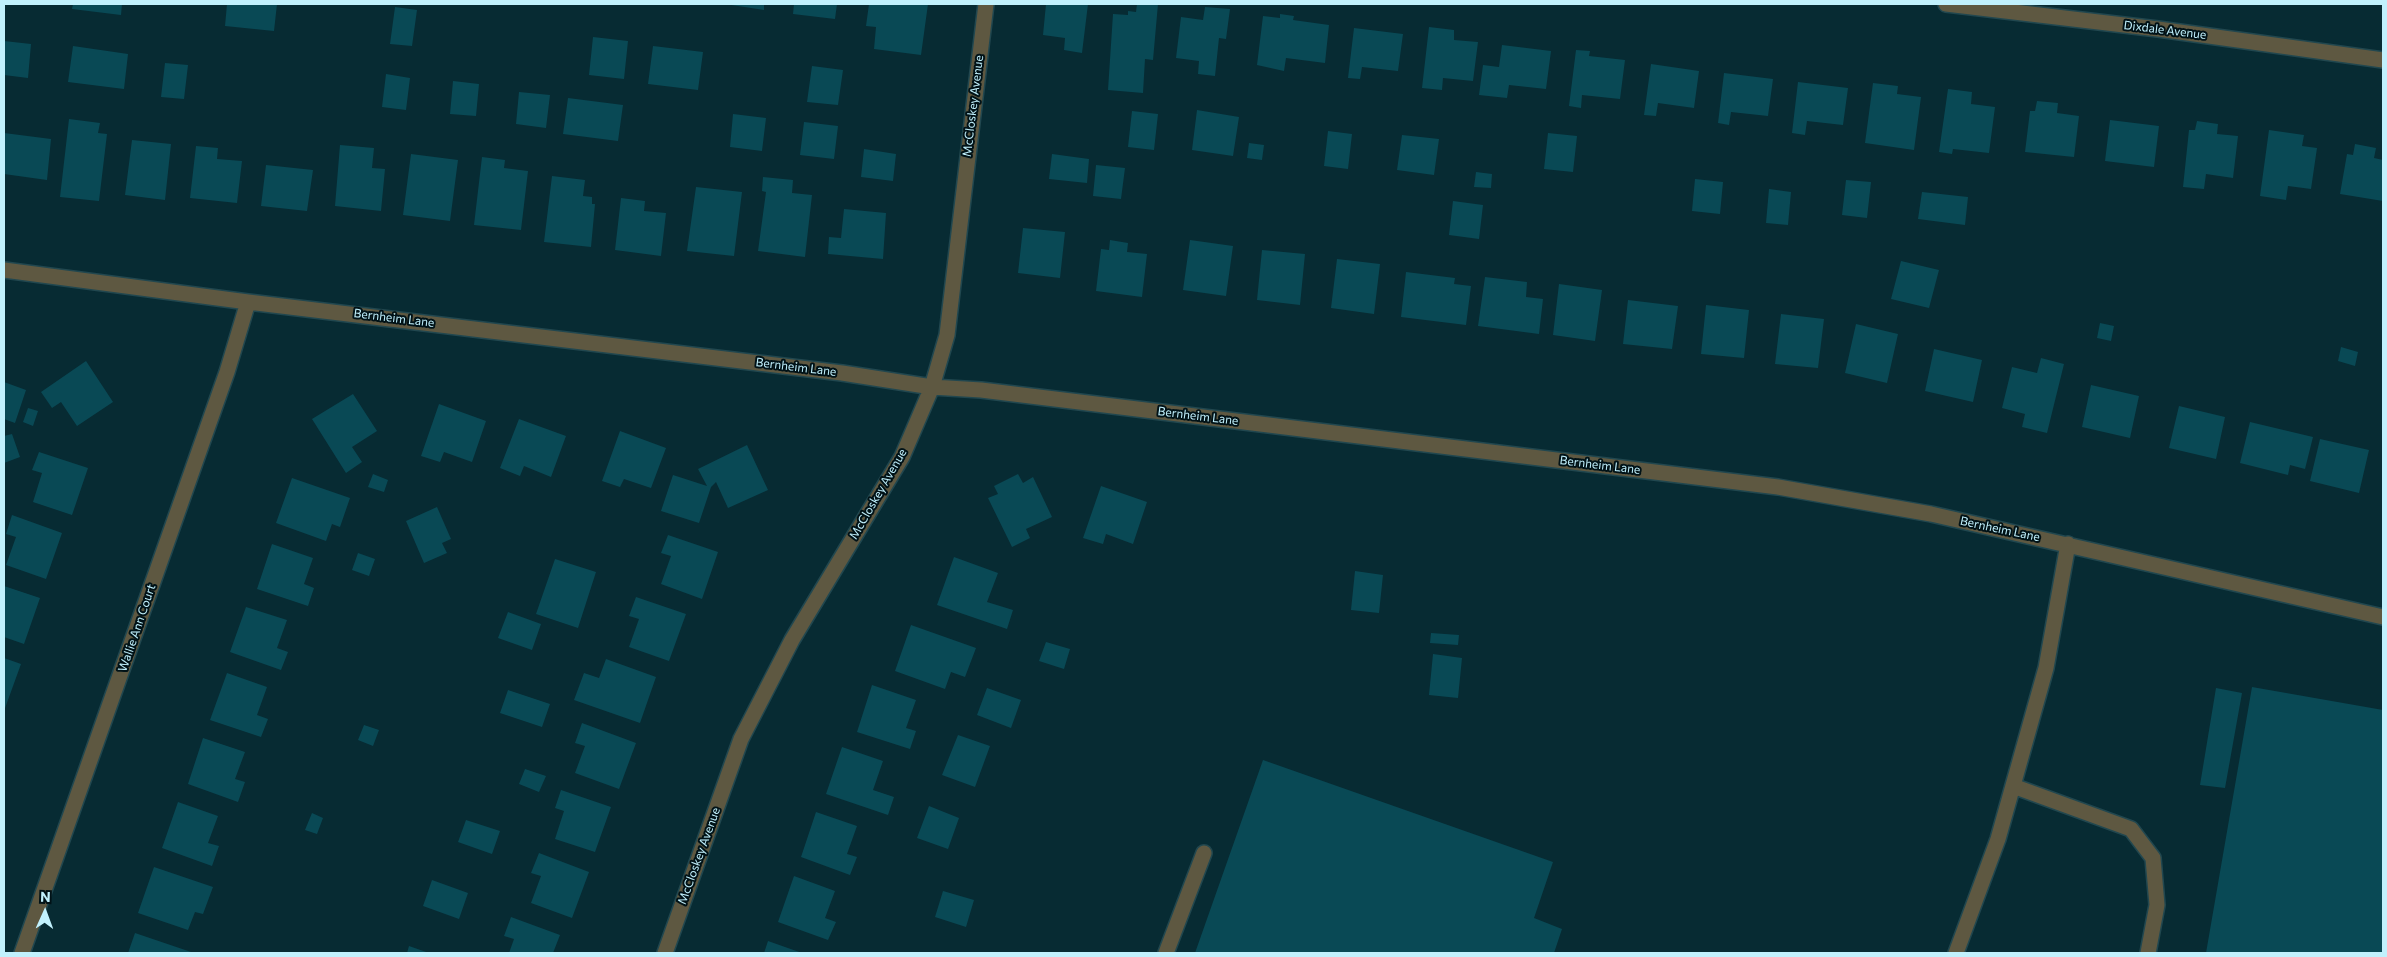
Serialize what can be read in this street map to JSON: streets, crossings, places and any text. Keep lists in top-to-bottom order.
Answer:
{
  "streets": {
    "street": [
      "Dixdale Avenue",
      "McCloskey Avenue",
      "Bernheim Lane",
      "Wallie Ann Court"
    ]
  },
  "crossings": [
    ["McCloskey Avenue", "Bernheim Lane"],
    ["Bernheim Lane", "Wallie Ann Court"]
  ],
  "north": "top"
}
